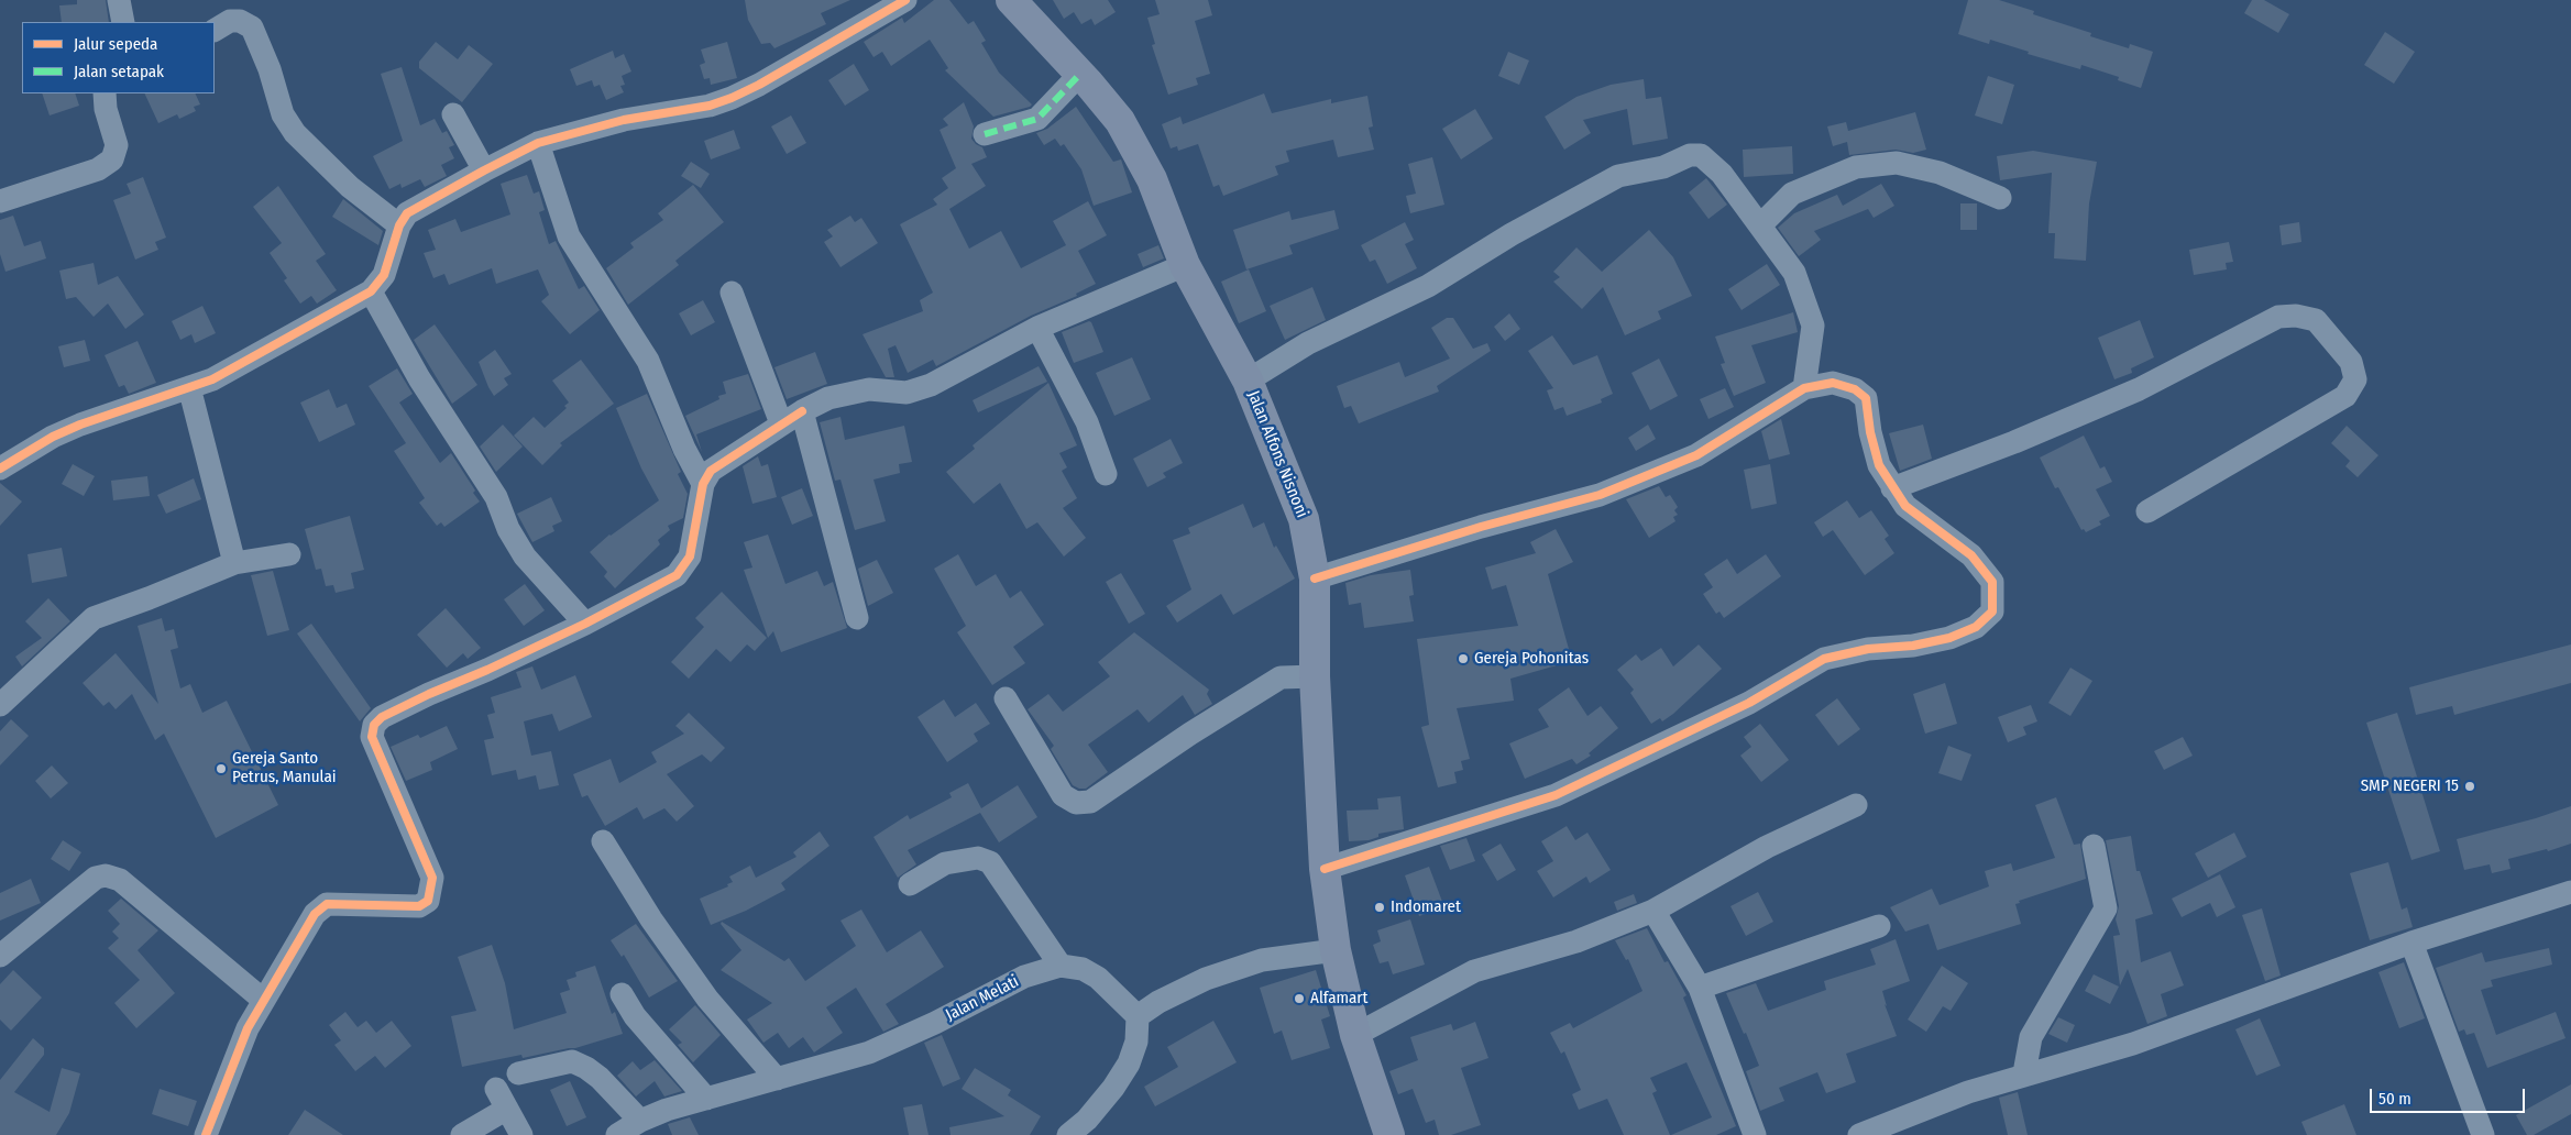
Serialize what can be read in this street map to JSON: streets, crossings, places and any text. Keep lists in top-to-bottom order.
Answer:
{
  "streets": {
    "main road": ["Jalan Alfons Nisnoni"],
    "street": ["Jalan Melati"]
  },
  "places": [
    "Gereja Pohonitas",
    "Gereja Santo Petrus, Manulai",
    "SMP NEGERI 15",
    "Indomaret",
    "Alfamart"
  ],
  "legend": ["Jalur sepeda", "Jalan setapak"],
  "scale_bar": "50 m"
}
